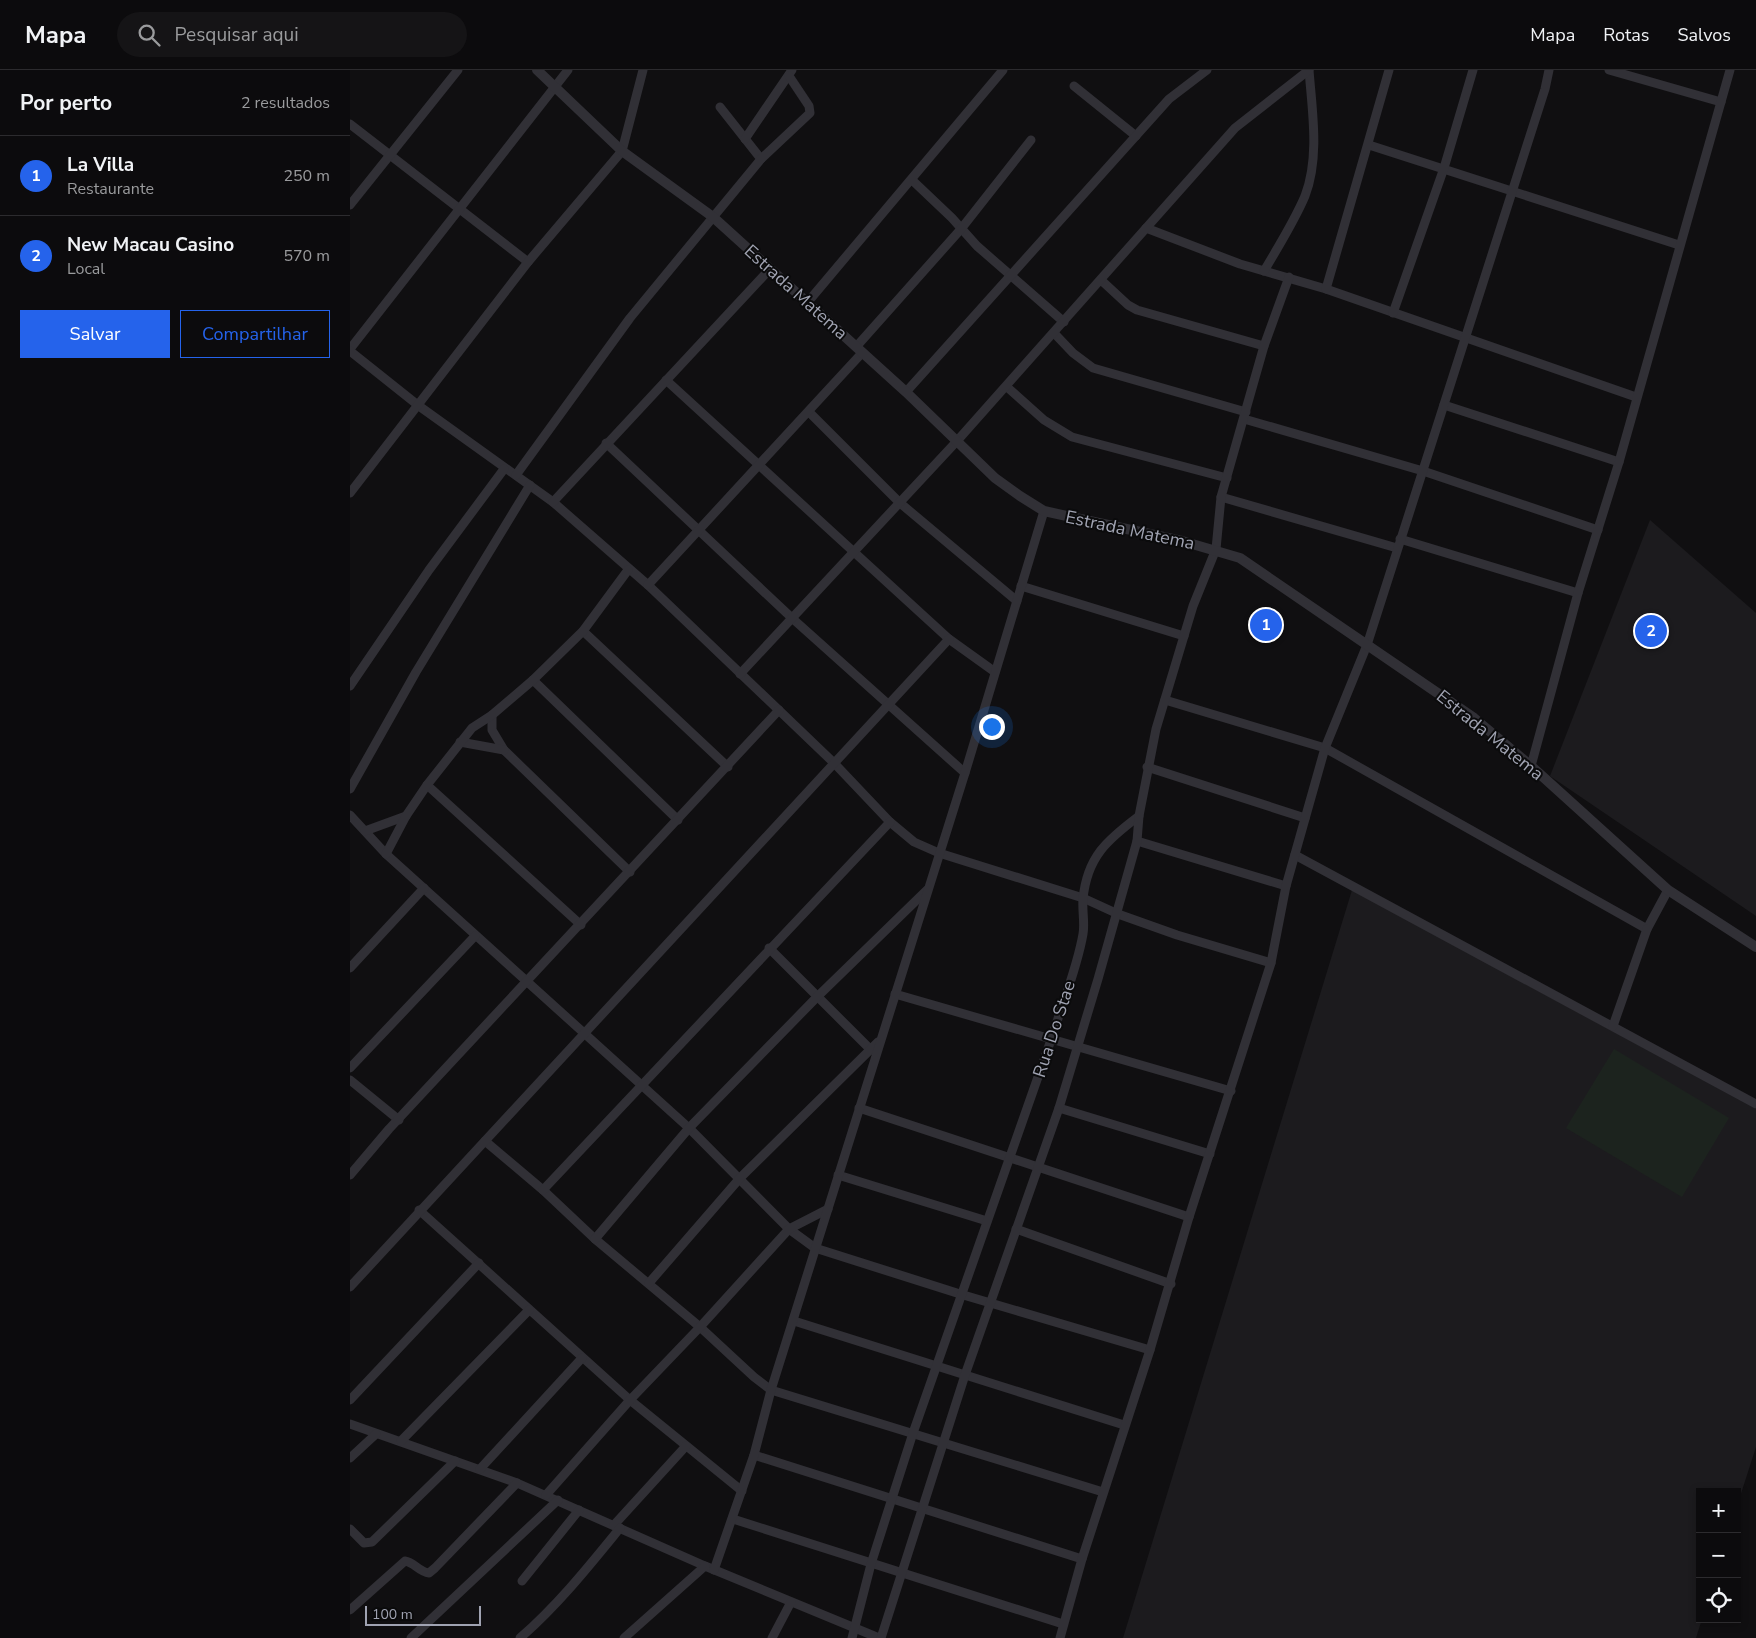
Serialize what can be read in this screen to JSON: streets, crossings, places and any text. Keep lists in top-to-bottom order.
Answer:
{
  "streets": {
    "street": ["Estrada Matema", "Rua Do Stae"]
  },
  "scale_bar": "100 m",
  "page": {
    "header": "Mapa",
    "search": "Pesquisar aqui",
    "nav": ["Mapa", "Rotas", "Salvos"],
    "heading": ["Por perto", "2 resultados"],
    "list": [
      {
        "mark": "1",
        "name": "La Villa",
        "note": "Restaurante",
        "value": "250 m"
      },
      {
        "mark": "2",
        "name": "New Macau Casino",
        "note": "Local",
        "value": "570 m"
      }
    ],
    "buttons": ["Salvar", "Compartilhar"],
    "pins": ["1", "2"],
    "map_buttons": ["+", "−"],
    "scale": "100 m"
  }
}
